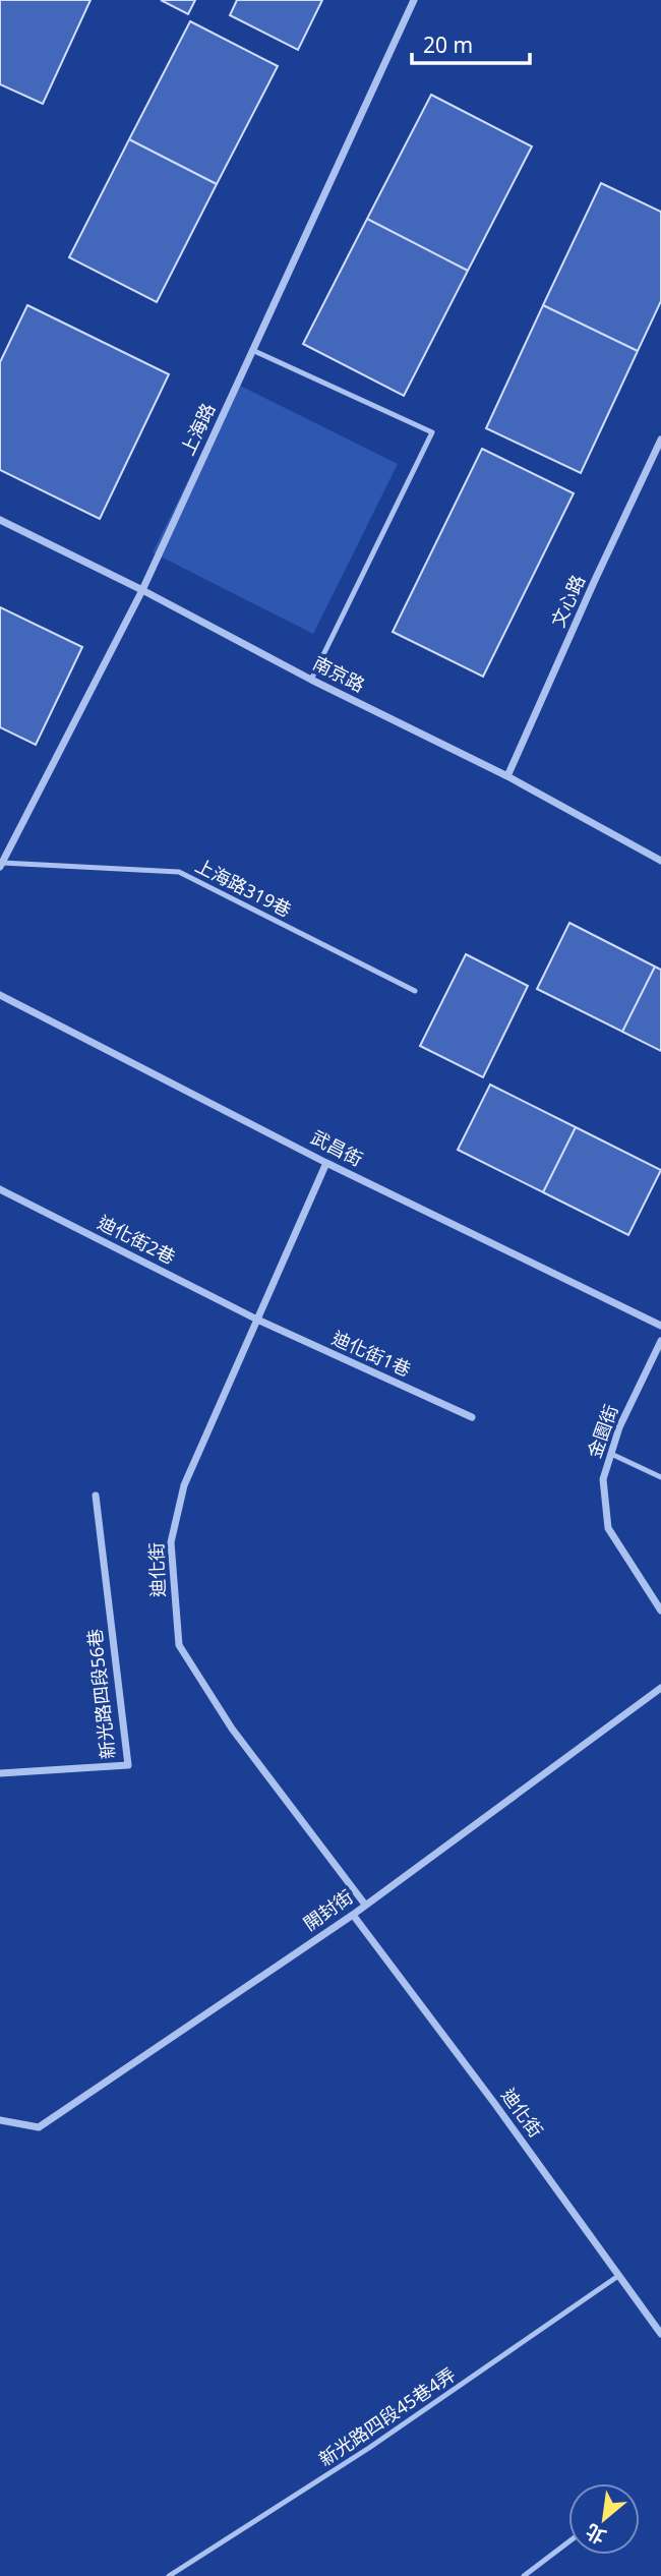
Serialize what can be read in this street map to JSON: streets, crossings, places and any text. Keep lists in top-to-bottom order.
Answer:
{
  "streets": {
    "street": [
      "上海路",
      "文心路",
      "南京路",
      "武昌街",
      "迪化街2巷",
      "迪化街1巷",
      "金園街",
      "迪化街",
      "新光路四段56巷",
      "開封街"
    ],
    "lane": ["上海路319巷", "新光路四段45巷4弄"]
  },
  "crossings": [
    ["上海路", "南京路"],
    ["上海路", "上海路319巷"],
    ["文心路", "南京路"],
    ["武昌街", "迪化街"],
    ["迪化街2巷", "迪化街1巷"],
    ["迪化街2巷", "迪化街"],
    ["迪化街1巷", "迪化街"],
    ["迪化街", "開封街"],
    ["迪化街", "新光路四段45巷4弄"]
  ],
  "scale_bar": "20 m",
  "north": "bottom left"
}
